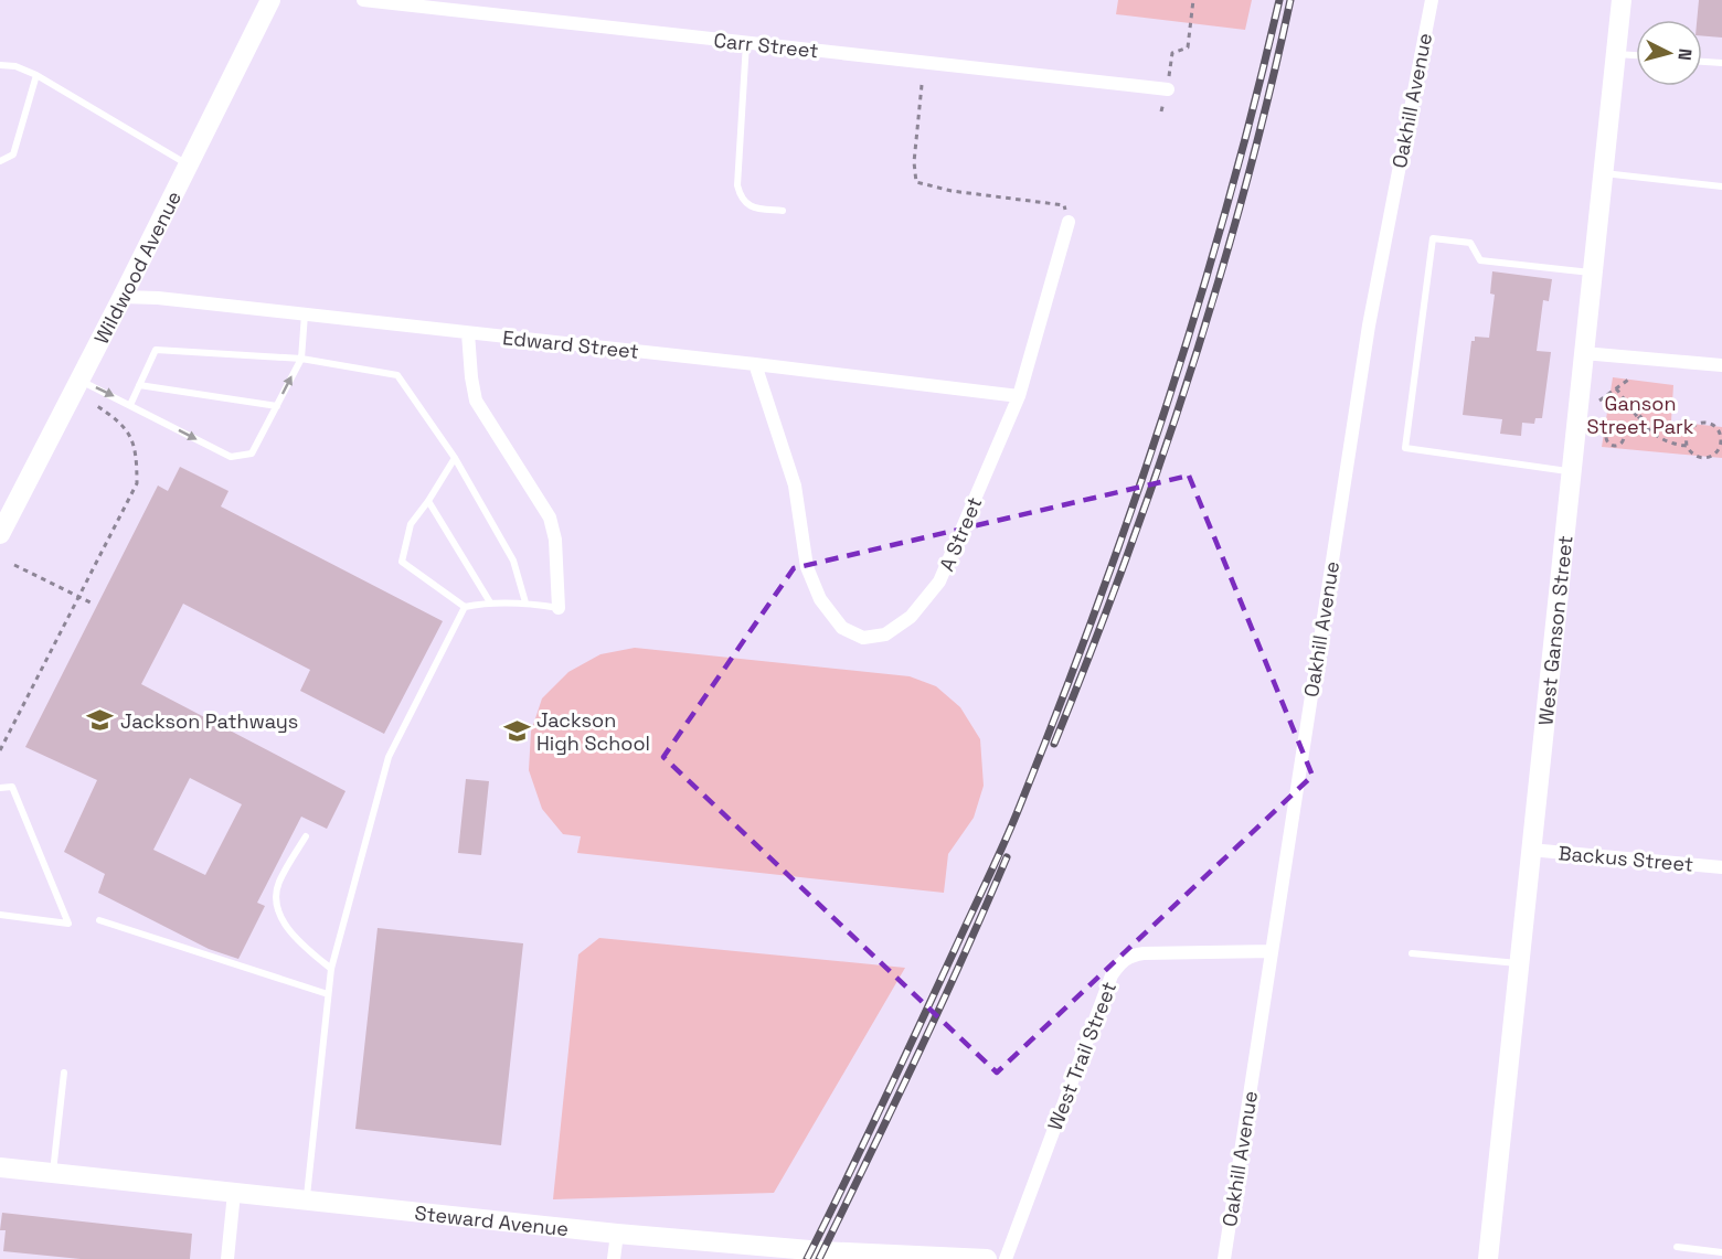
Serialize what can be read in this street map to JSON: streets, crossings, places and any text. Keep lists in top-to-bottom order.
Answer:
{
  "streets": {
    "street": [
      "Carr Street",
      "Oakhill Avenue",
      "Wildwood Avenue",
      "Edward Street",
      "A Street",
      "West Ganson Street",
      "Backus Street",
      "West Trail Street",
      "Steward Avenue"
    ]
  },
  "crossings": [
    ["Oakhill Avenue", "West Trail Street"],
    ["Wildwood Avenue", "Edward Street"],
    ["Edward Street", "A Street"],
    ["West Ganson Street", "Backus Street"]
  ],
  "parks": ["Ganson Street Park"],
  "places": {
    "school or university": ["Jackson Pathways", "Jackson High School"]
  },
  "north": "right"
}
